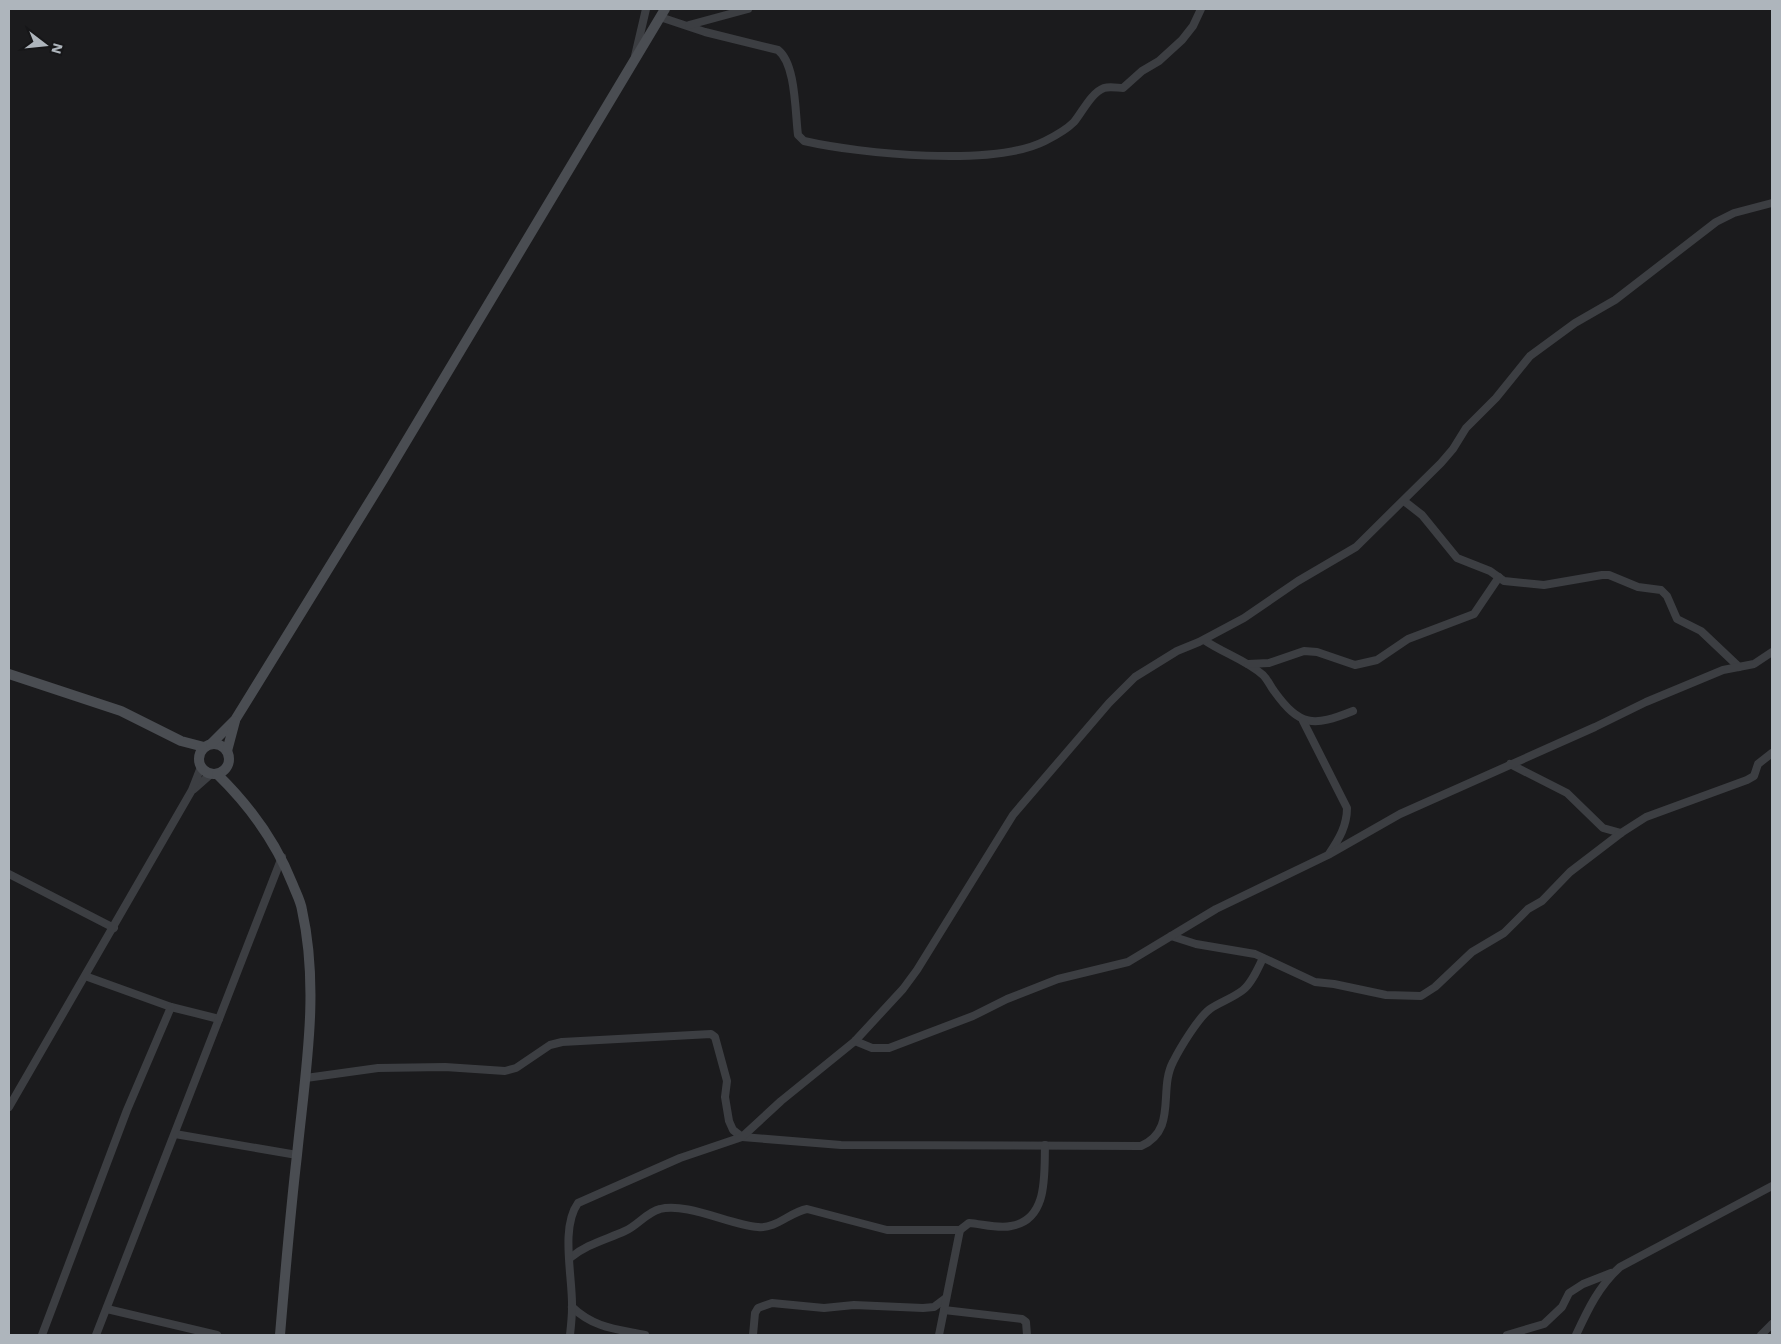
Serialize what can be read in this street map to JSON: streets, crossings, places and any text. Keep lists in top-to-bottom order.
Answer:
{
  "north": "right"
}
